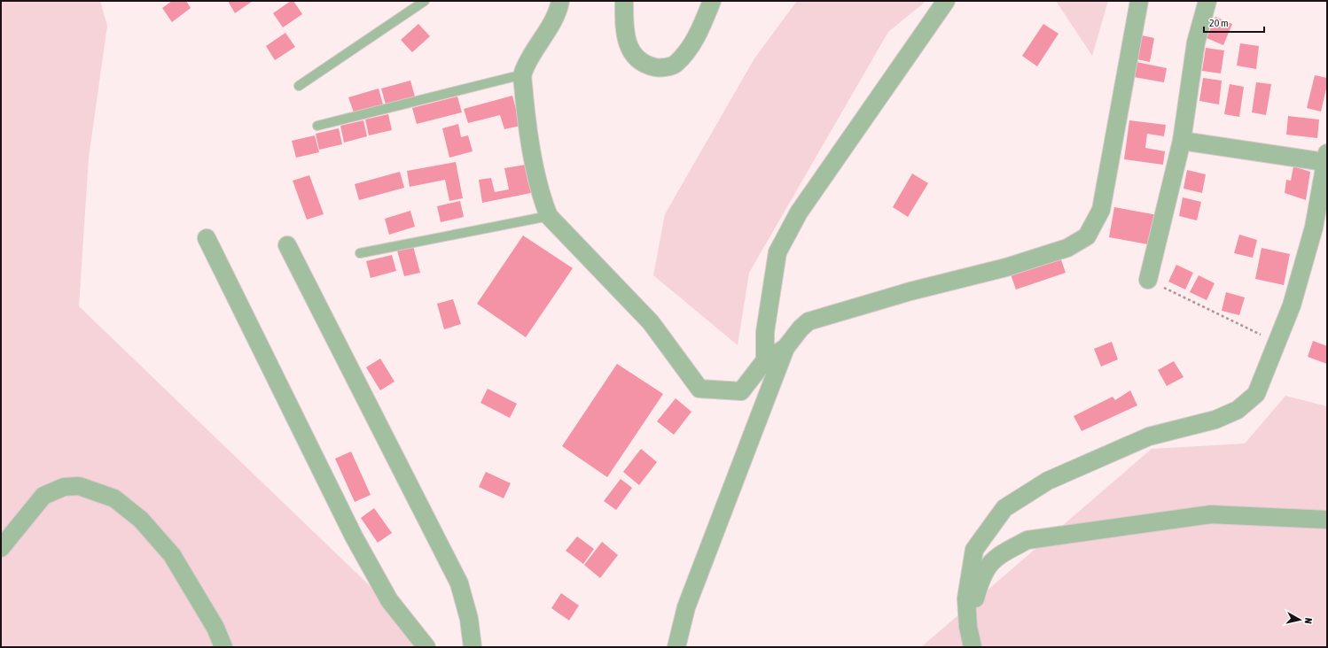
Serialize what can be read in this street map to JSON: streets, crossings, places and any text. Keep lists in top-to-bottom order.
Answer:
{
  "scale_bar": "20 m",
  "north": "right"
}
